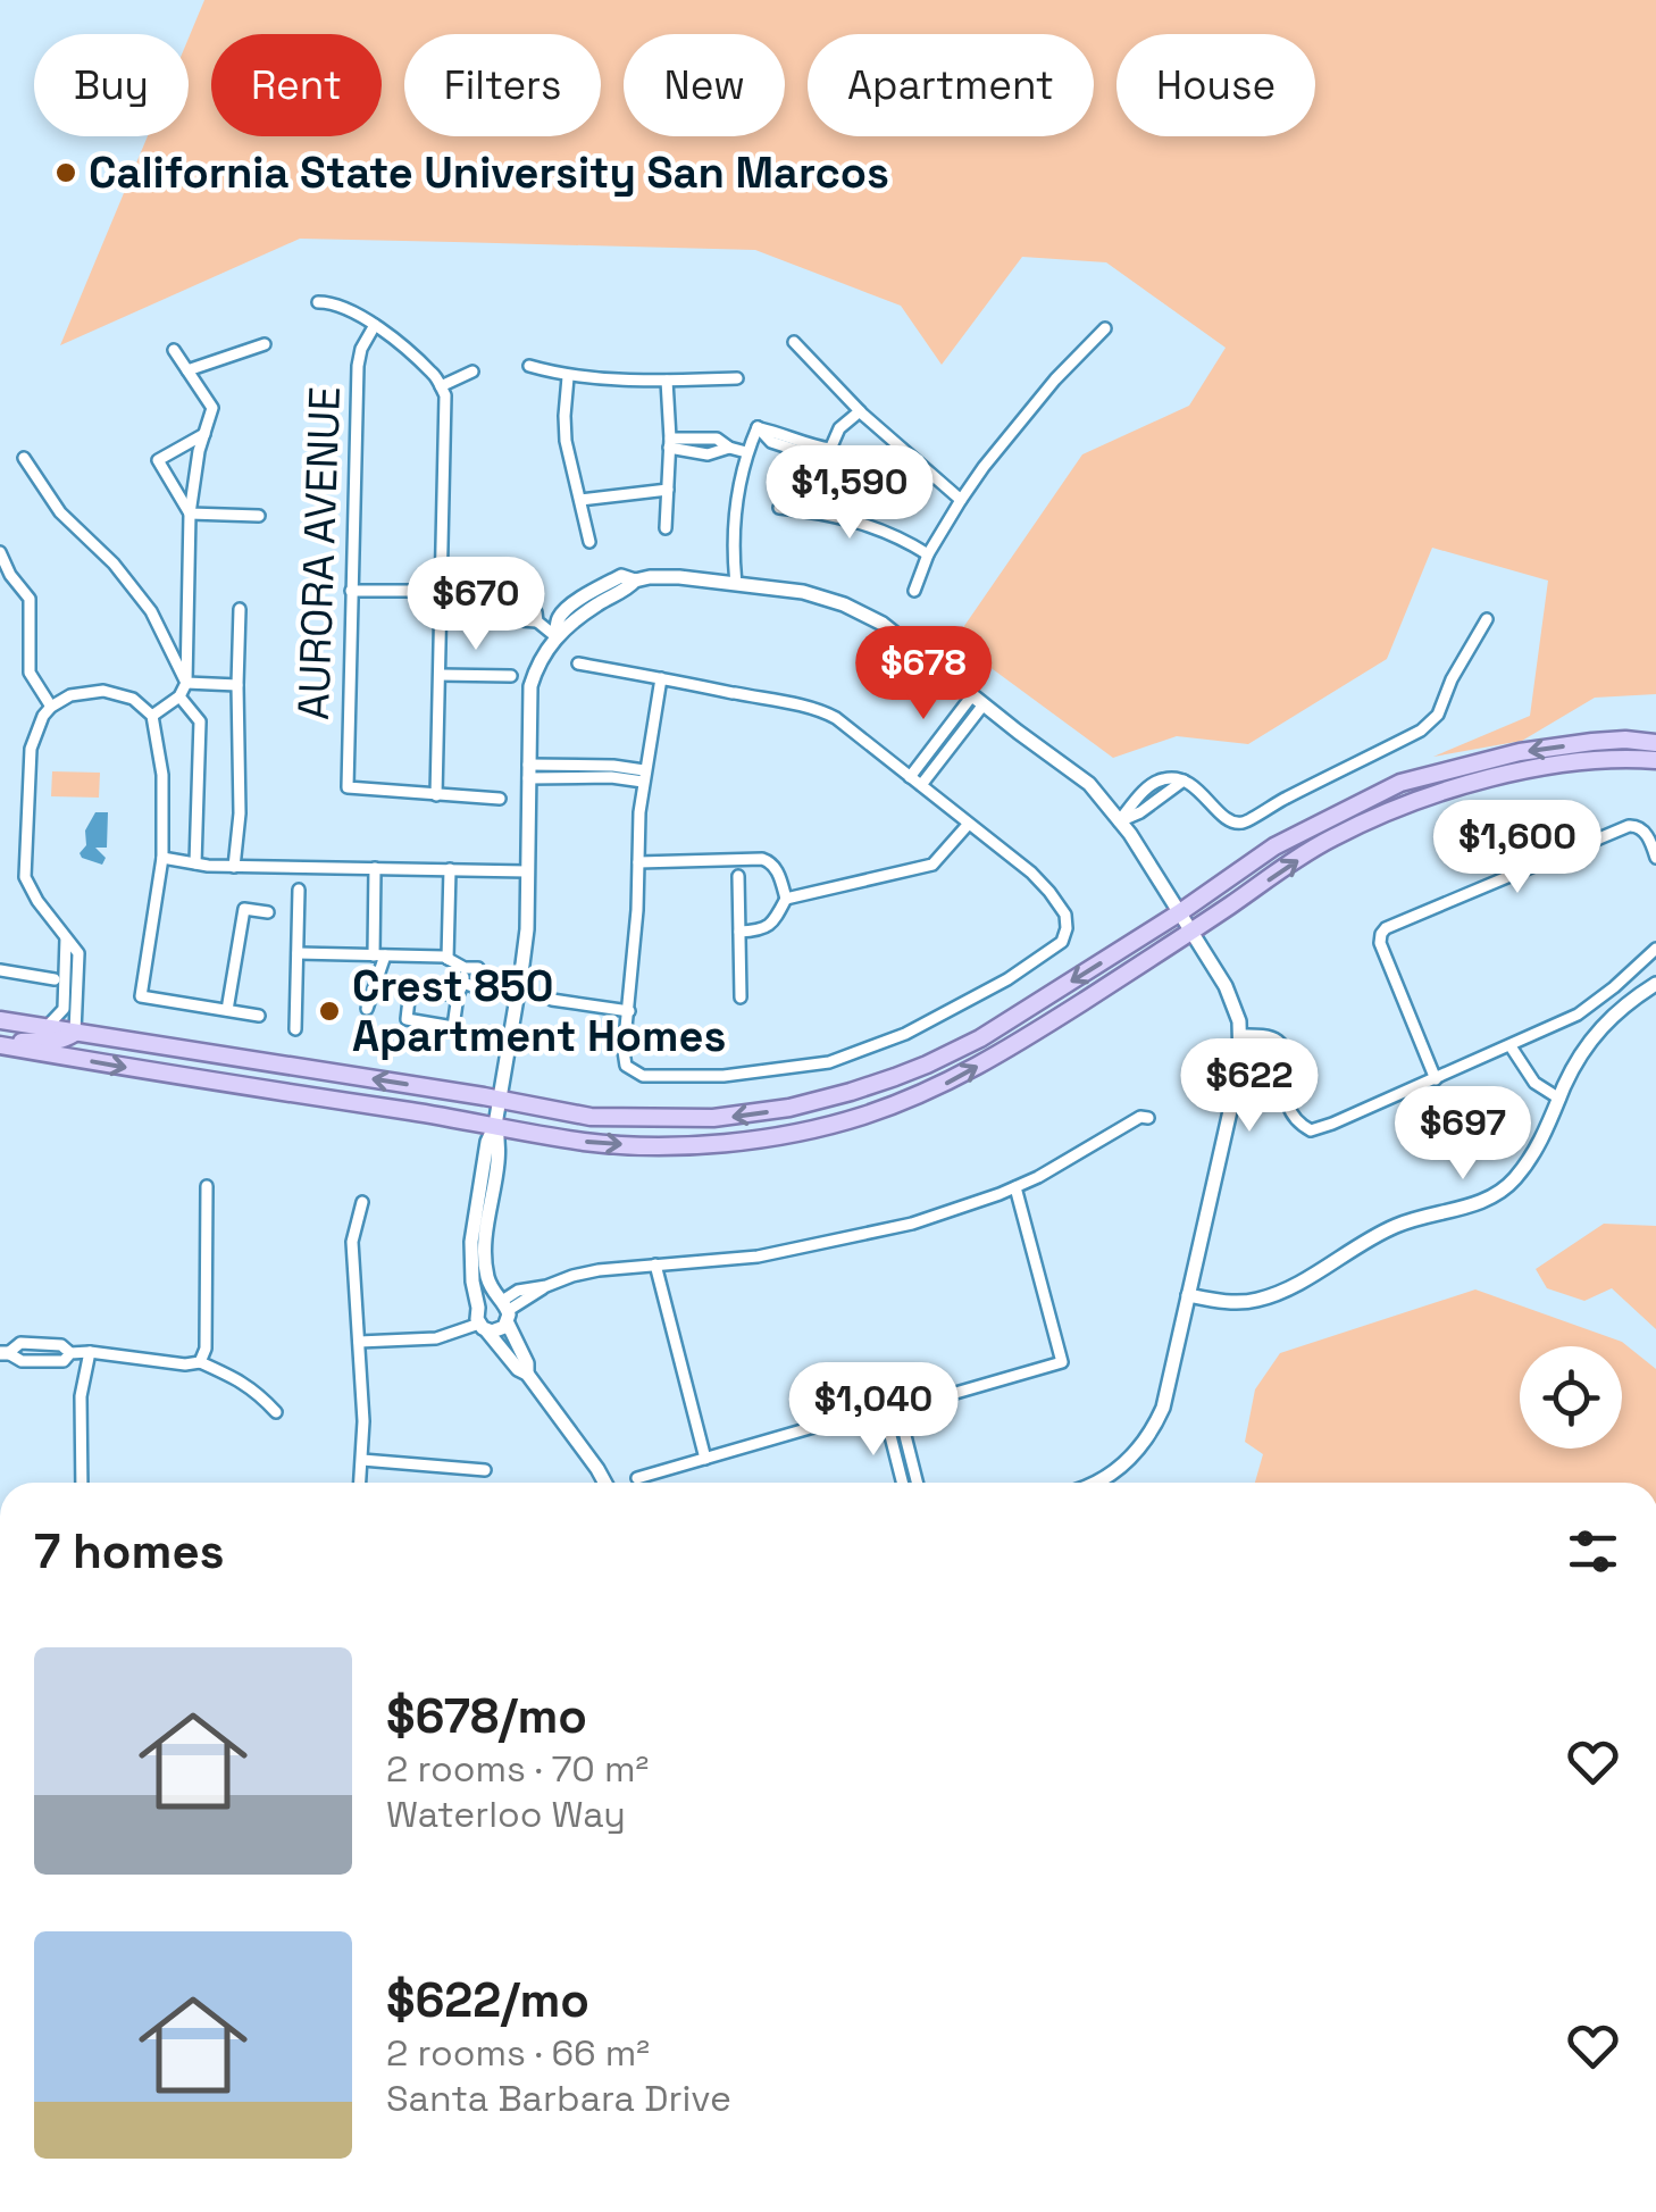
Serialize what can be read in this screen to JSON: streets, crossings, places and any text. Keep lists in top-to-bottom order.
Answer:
{
  "streets": {
    "street": ["AURORA AVENUE"]
  },
  "places": ["California State University San Marcos", "Crest 850 Apartment Homes"],
  "page": {
    "chip": [
      "Buy",
      "Rent",
      "Filters",
      "New",
      "Apartment",
      "House"
    ],
    "price": [
      "$1,590",
      "$670",
      "$678",
      "$1,600",
      "$622",
      "$697",
      "$1,040"
    ],
    "heading": "7 homes",
    "list": [
      {
        "name": "$678/mo",
        "note": "2 rooms · 70 m² · Waterloo Way"
      },
      {
        "name": "$622/mo",
        "note": "2 rooms · 66 m² · Santa Barbara Drive"
      }
    ]
  }
}
